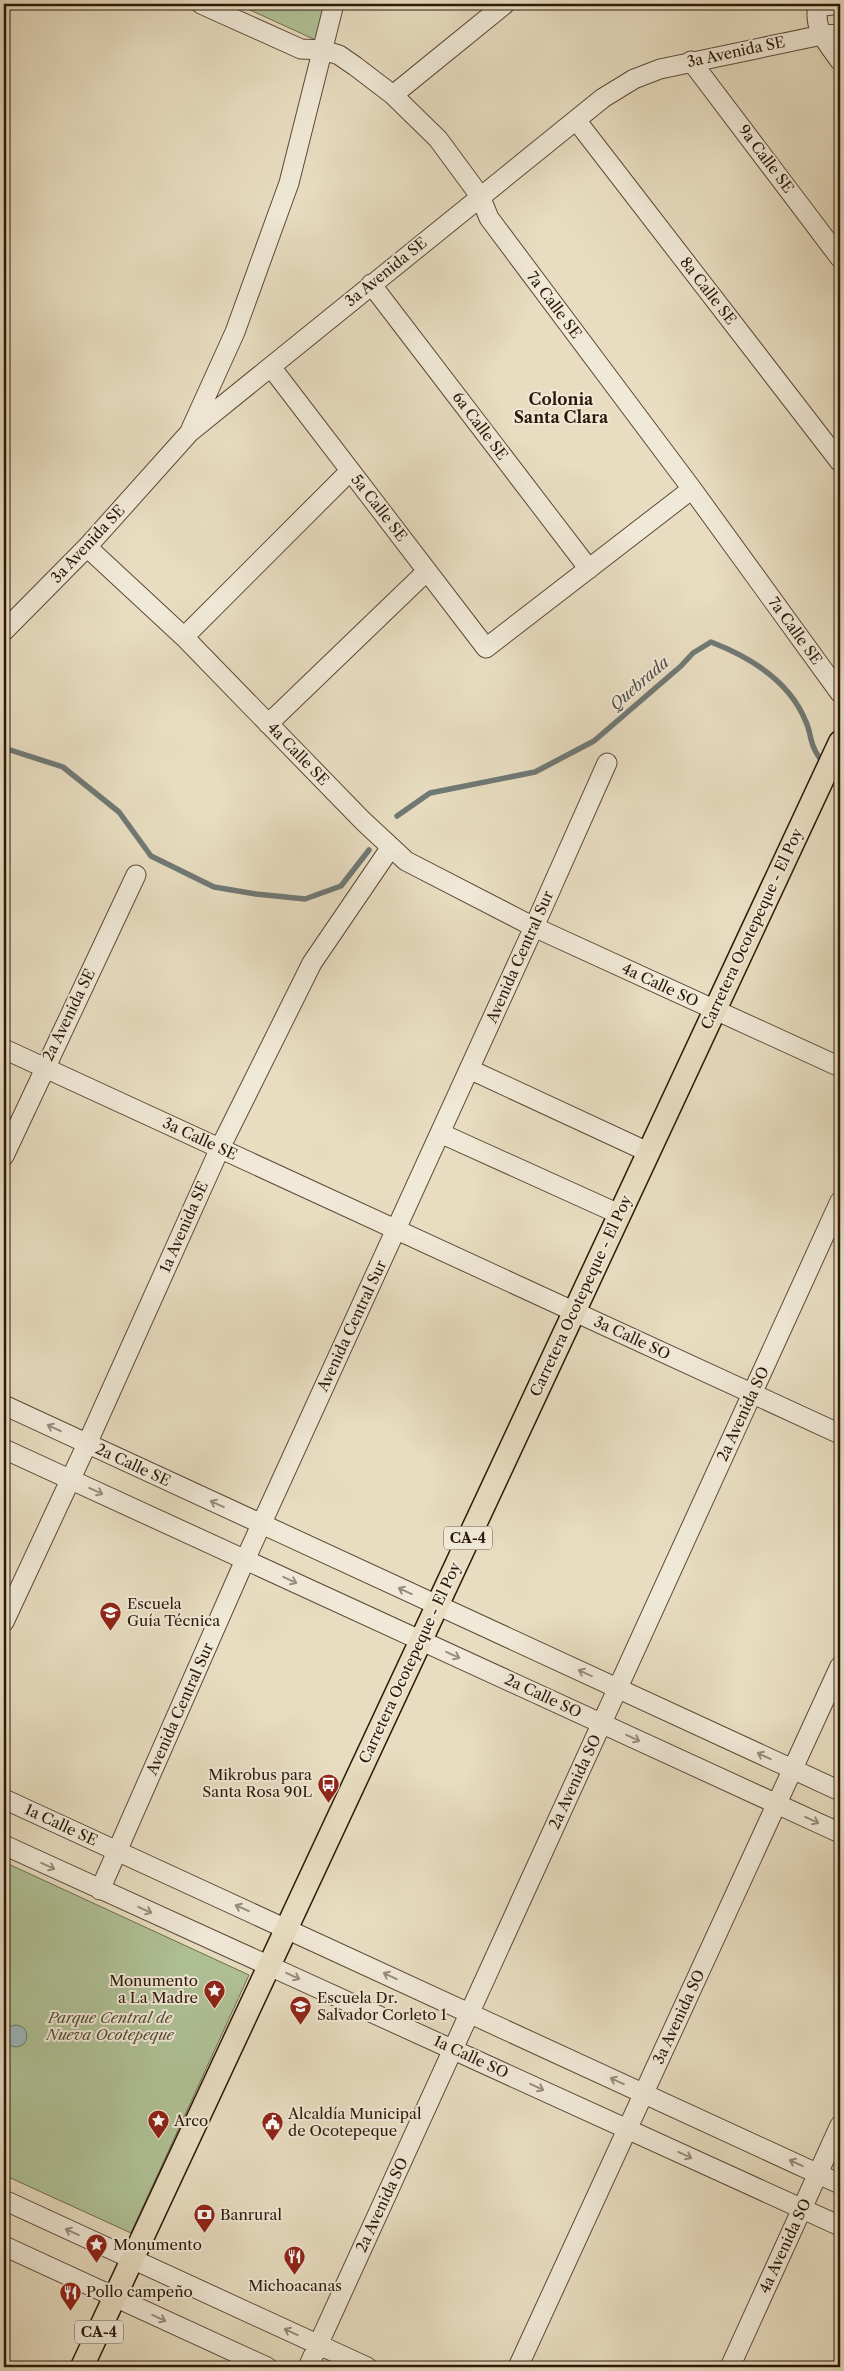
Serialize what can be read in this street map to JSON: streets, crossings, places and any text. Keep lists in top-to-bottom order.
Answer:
{
  "streets": {
    "main road": ["Carretera Ocotepeque - El Poy", "CA-4"],
    "street": [
      "3a Avenida SE",
      "9a Calle SE",
      "8a Calle SE",
      "7a Calle SE",
      "6a Calle SE",
      "5a Calle SE",
      "4a Calle SE",
      "Avenida Central Sur",
      "4a Calle SO",
      "2a Avenida SE",
      "3a Calle SE",
      "1a Avenida SE",
      "3a Calle SO",
      "2a Avenida SO",
      "2a Calle SE",
      "2a Calle SO",
      "1a Calle SE",
      "3a Avenida SO",
      "1a Calle SO",
      "4a Avenida SO"
    ]
  },
  "crossings": [
    ["3a Avenida SE", "9a Calle SE"],
    ["3a Avenida SE", "8a Calle SE"],
    ["3a Avenida SE", "7a Calle SE"],
    ["3a Avenida SE", "6a Calle SE"],
    ["3a Avenida SE", "5a Calle SE"],
    ["3a Avenida SE", "4a Calle SE"],
    ["6a Calle SE", "5a Calle SE"],
    ["4a Calle SE", "Avenida Central Sur"],
    ["4a Calle SE", "4a Calle SO"],
    ["4a Calle SE", "1a Avenida SE"],
    ["Carretera Ocotepeque - El Poy", "4a Calle SO"],
    ["Carretera Ocotepeque - El Poy", "3a Calle SO"],
    ["Carretera Ocotepeque - El Poy", "2a Calle SO"],
    ["Carretera Ocotepeque - El Poy", "1a Calle SO"],
    ["Avenida Central Sur", "4a Calle SO"],
    ["Avenida Central Sur", "3a Calle SE"],
    ["Avenida Central Sur", "3a Calle SO"],
    ["Avenida Central Sur", "2a Calle SE"],
    ["Avenida Central Sur", "2a Calle SO"],
    ["Avenida Central Sur", "1a Calle SE"],
    ["Avenida Central Sur", "1a Calle SO"],
    ["2a Avenida SE", "3a Calle SE"],
    ["3a Calle SE", "1a Avenida SE"],
    ["3a Calle SE", "3a Calle SO"],
    ["1a Avenida SE", "2a Calle SE"],
    ["3a Calle SO", "2a Avenida SO"],
    ["2a Avenida SO", "2a Calle SO"],
    ["2a Avenida SO", "1a Calle SO"],
    ["2a Calle SO", "3a Avenida SO"],
    ["3a Avenida SO", "1a Calle SO"],
    ["1a Calle SO", "4a Avenida SO"]
  ],
  "districts": ["Colonia Santa Clara"],
  "water": ["Quebrada"],
  "parks": ["Parque Central de Nueva Ocotepeque"],
  "places": {
    "school or university": ["Escuela Guía Técnica", "Escuela Dr. Salvador Corleto 1"],
    "bus stop": ["Mikrobus para Santa Rosa 90L"],
    "place": ["Monumento a La Madre", "Arco", "Monumento"],
    "public building": ["Alcaldía Municipal de Ocotepeque"],
    "bank": ["Banrural"],
    "restaurant": ["Michoacanas", "Pollo campeño"]
  }
}
